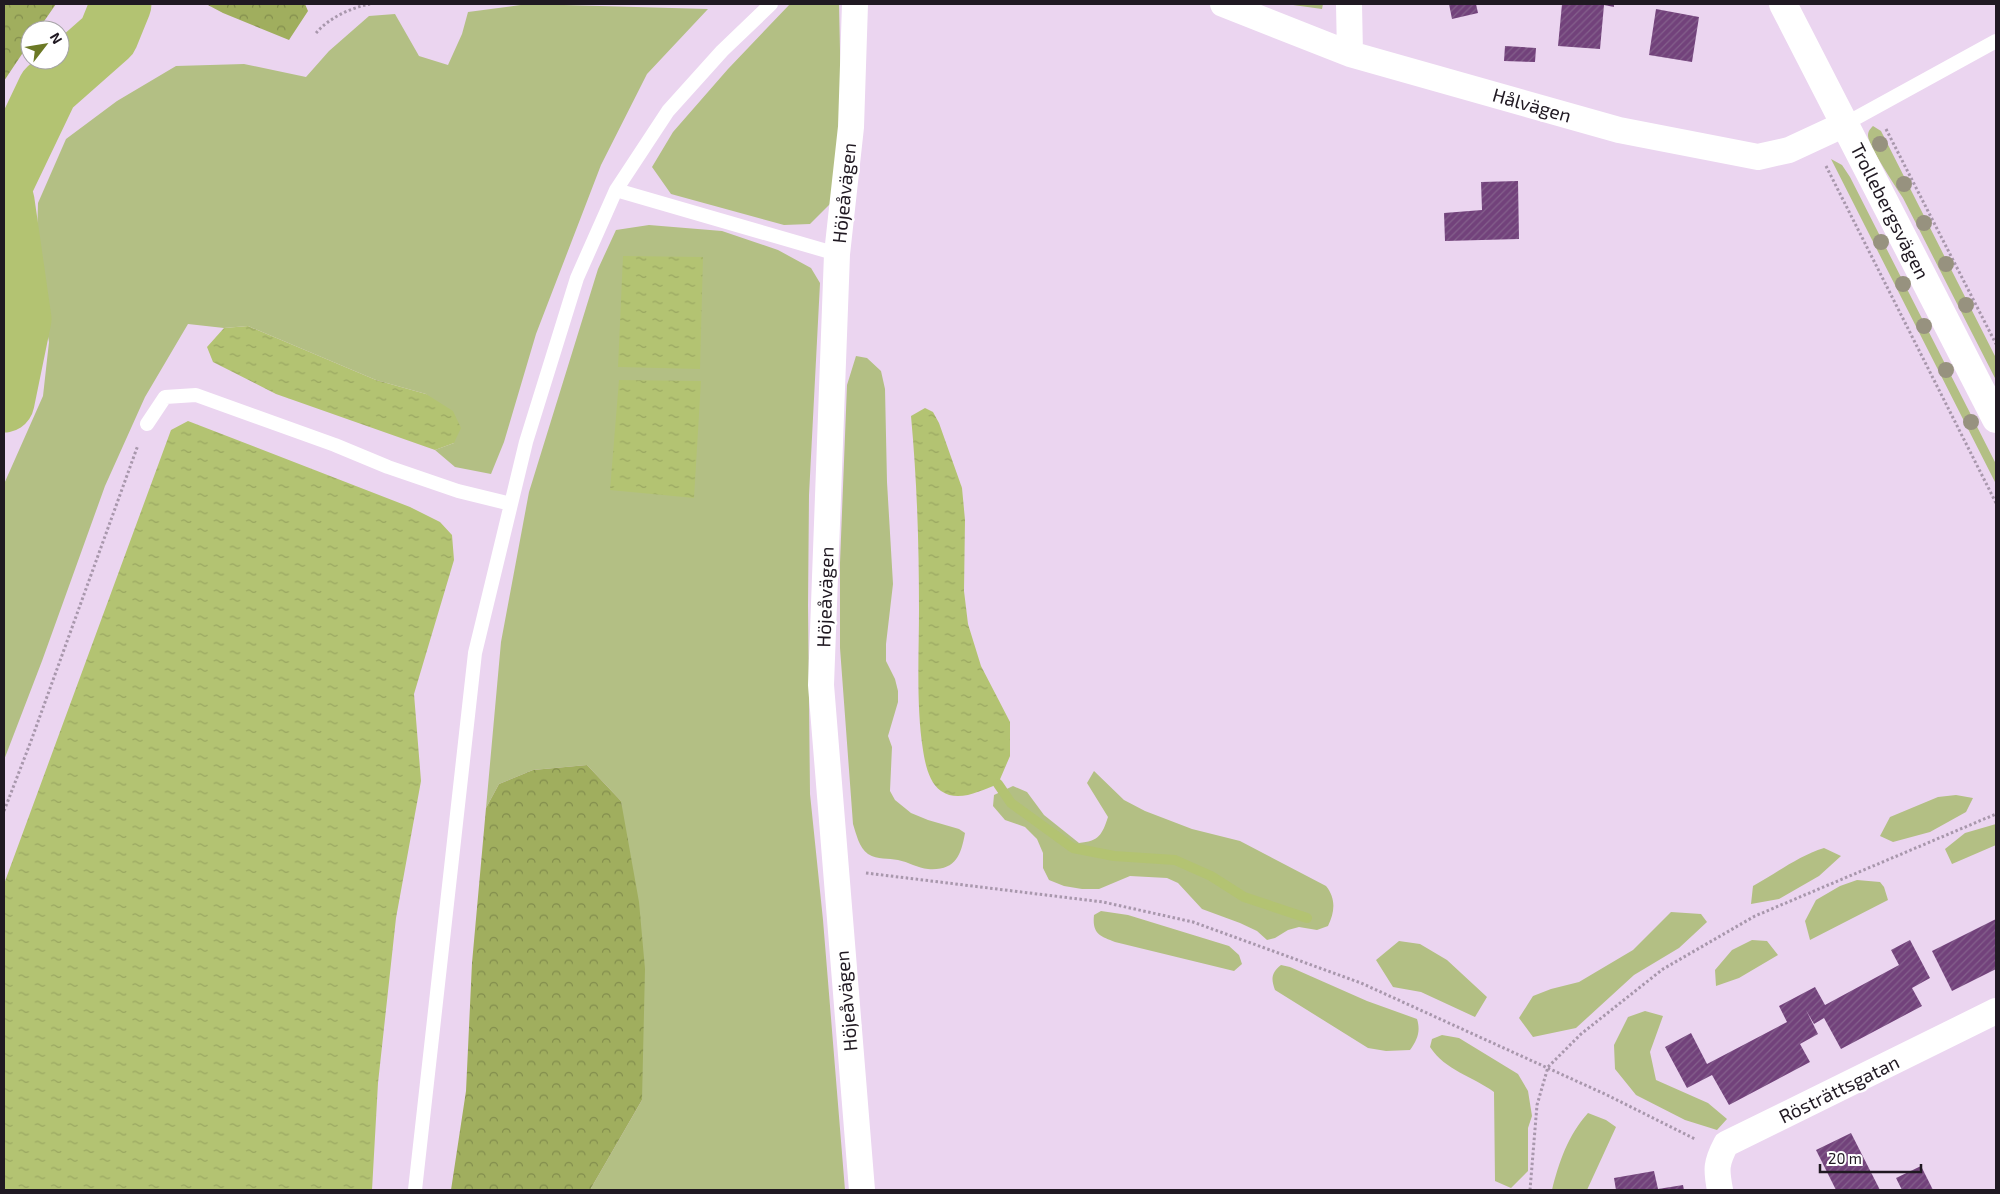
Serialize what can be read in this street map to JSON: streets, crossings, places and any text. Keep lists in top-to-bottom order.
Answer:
{
  "streets": {
    "street": [
      "Hålvägen",
      "Höjeåvägen",
      "Trollebergsvägen",
      "Rösträttsgatan"
    ]
  },
  "crossings": [
    ["Hålvägen", "Trollebergsvägen"]
  ],
  "scale_bar": "20 m",
  "north": "top right"
}
